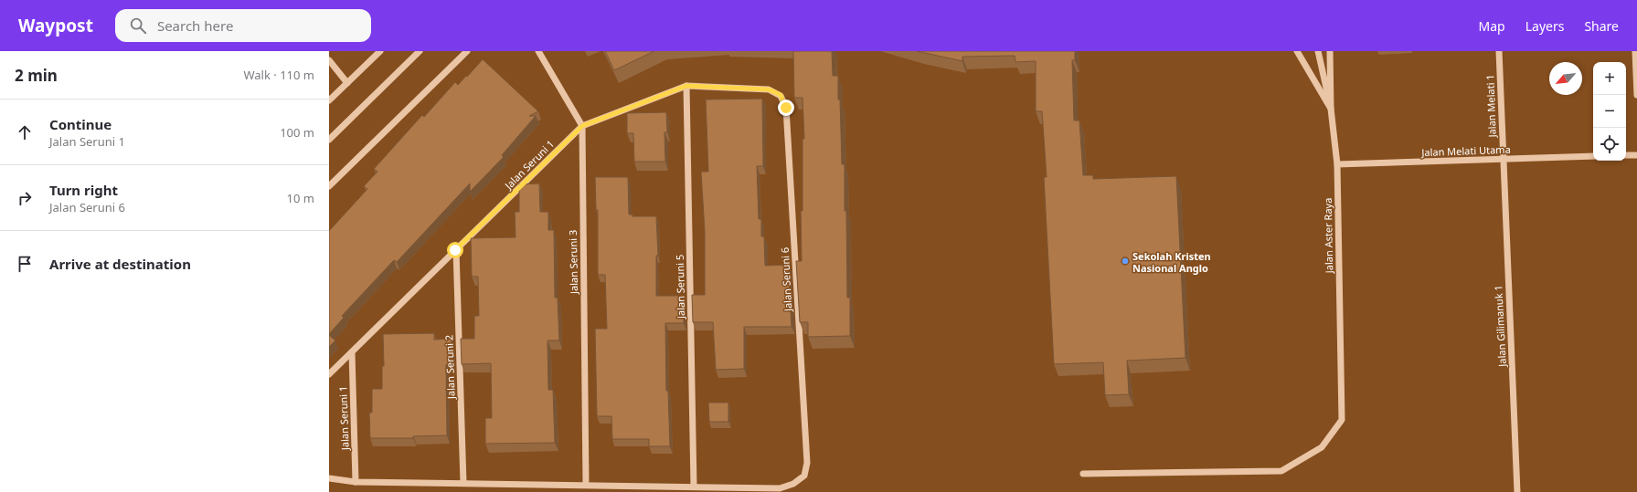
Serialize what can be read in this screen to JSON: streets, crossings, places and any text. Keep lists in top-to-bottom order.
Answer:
{
  "streets": {
    "street": [
      "Jalan Melati 1",
      "Jalan Melati Utama",
      "Jalan Seruni 1",
      "Jalan Aster Raya",
      "Jalan Seruni 3",
      "Jalan Seruni 6",
      "Jalan Seruni 5",
      "Jalan Gilimanuk 1",
      "Jalan Seruni 2"
    ]
  },
  "crossings": [
    ["Jalan Melati 1", "Jalan Melati Utama"],
    ["Jalan Melati 1", "Jalan Gilimanuk 1"],
    ["Jalan Melati Utama", "Jalan Aster Raya"],
    ["Jalan Melati Utama", "Jalan Gilimanuk 1"],
    ["Jalan Seruni 1", "Jalan Seruni 3"],
    ["Jalan Seruni 1", "Jalan Seruni 6"],
    ["Jalan Seruni 1", "Jalan Seruni 5"],
    ["Jalan Seruni 1", "Jalan Seruni 2"],
    ["Jalan Seruni 6", "Jalan Seruni 5"]
  ],
  "places": ["Sekolah Kristen Nasional Anglo"],
  "north": "bottom left",
  "page": {
    "header": "Waypost",
    "search": "Search here",
    "nav": ["Map", "Layers", "Share"],
    "heading": ["2 min", "Walk · 110 m"],
    "map_buttons": ["+", "−"],
    "list": [
      ["Continue", "Jalan Seruni 1", "100 m"],
      ["Turn right", "Jalan Seruni 6", "10 m"],
      "Arrive at destination"
    ]
  }
}
